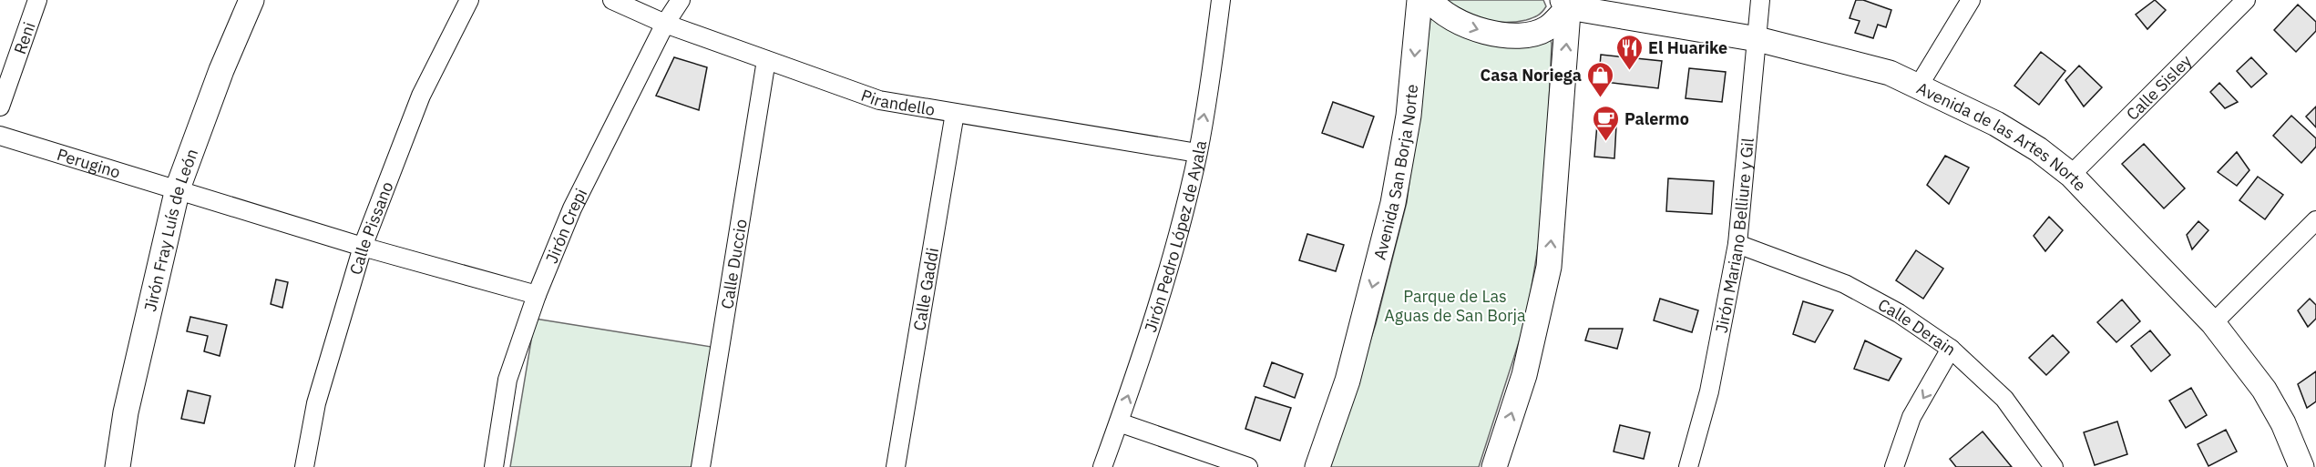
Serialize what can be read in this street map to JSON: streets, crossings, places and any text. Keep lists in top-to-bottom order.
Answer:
{
  "streets": {
    "street": [
      "Reni",
      "Calle Sisley",
      "Pirandello",
      "Avenida de las Artes Norte",
      "Perugino",
      "Avenida San Borja Norte",
      "Jirón Crepi",
      "Calle Pissano",
      "Jirón Fray Luís de León",
      "Jirón Mariano Belliure y Gil",
      "Jirón Pedro López de Ayala",
      "Calle Duccio",
      "Calle Gaddi",
      "Calle Derain"
    ]
  },
  "crossings": [
    ["Calle Sisley", "Avenida de las Artes Norte"],
    ["Pirandello", "Jirón Crepi"],
    ["Pirandello", "Jirón Pedro López de Ayala"],
    ["Pirandello", "Calle Duccio"],
    ["Pirandello", "Calle Gaddi"],
    ["Avenida de las Artes Norte", "Jirón Mariano Belliure y Gil"],
    ["Perugino", "Jirón Crepi"],
    ["Perugino", "Calle Pissano"],
    ["Perugino", "Jirón Fray Luís de León"],
    ["Jirón Mariano Belliure y Gil", "Calle Derain"]
  ],
  "one_way": ["Jirón Pedro López de Ayala"],
  "parks": ["Parque de Las Aguas de San Borja"],
  "places": {
    "restaurant": ["El Huarike"],
    "shop": ["Casa Noriega"],
    "cafe": ["Palermo"]
  }
}
